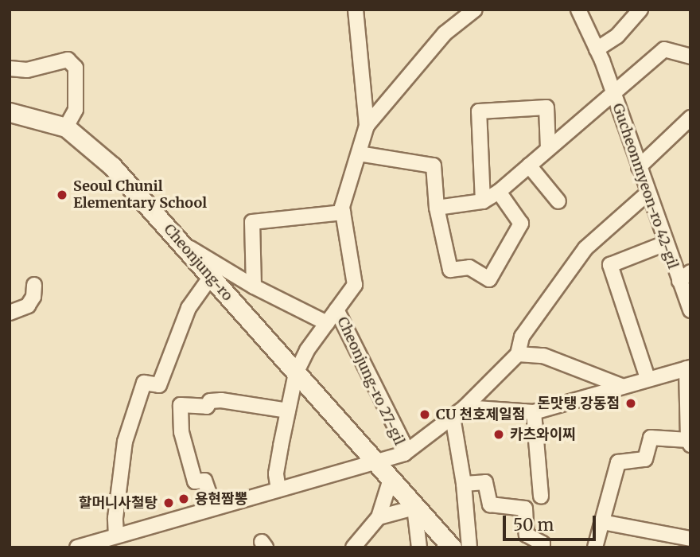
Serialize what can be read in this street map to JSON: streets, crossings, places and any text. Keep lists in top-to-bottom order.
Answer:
{
  "streets": {
    "street": ["Gucheonmyeon-ro 42-gil", "Cheonjung-ro", "Cheonjung-ro 27-gil"]
  },
  "crossings": [
    ["Cheonjung-ro", "Cheonjung-ro 27-gil"]
  ],
  "places": [
    "Seoul Chunil Elementary School",
    "돈맛탱 강동점",
    "CU 천호제일점",
    "카츠와이찌",
    "용현짬뽕",
    "할머니사철탕"
  ],
  "scale_bar": "50 m"
}
